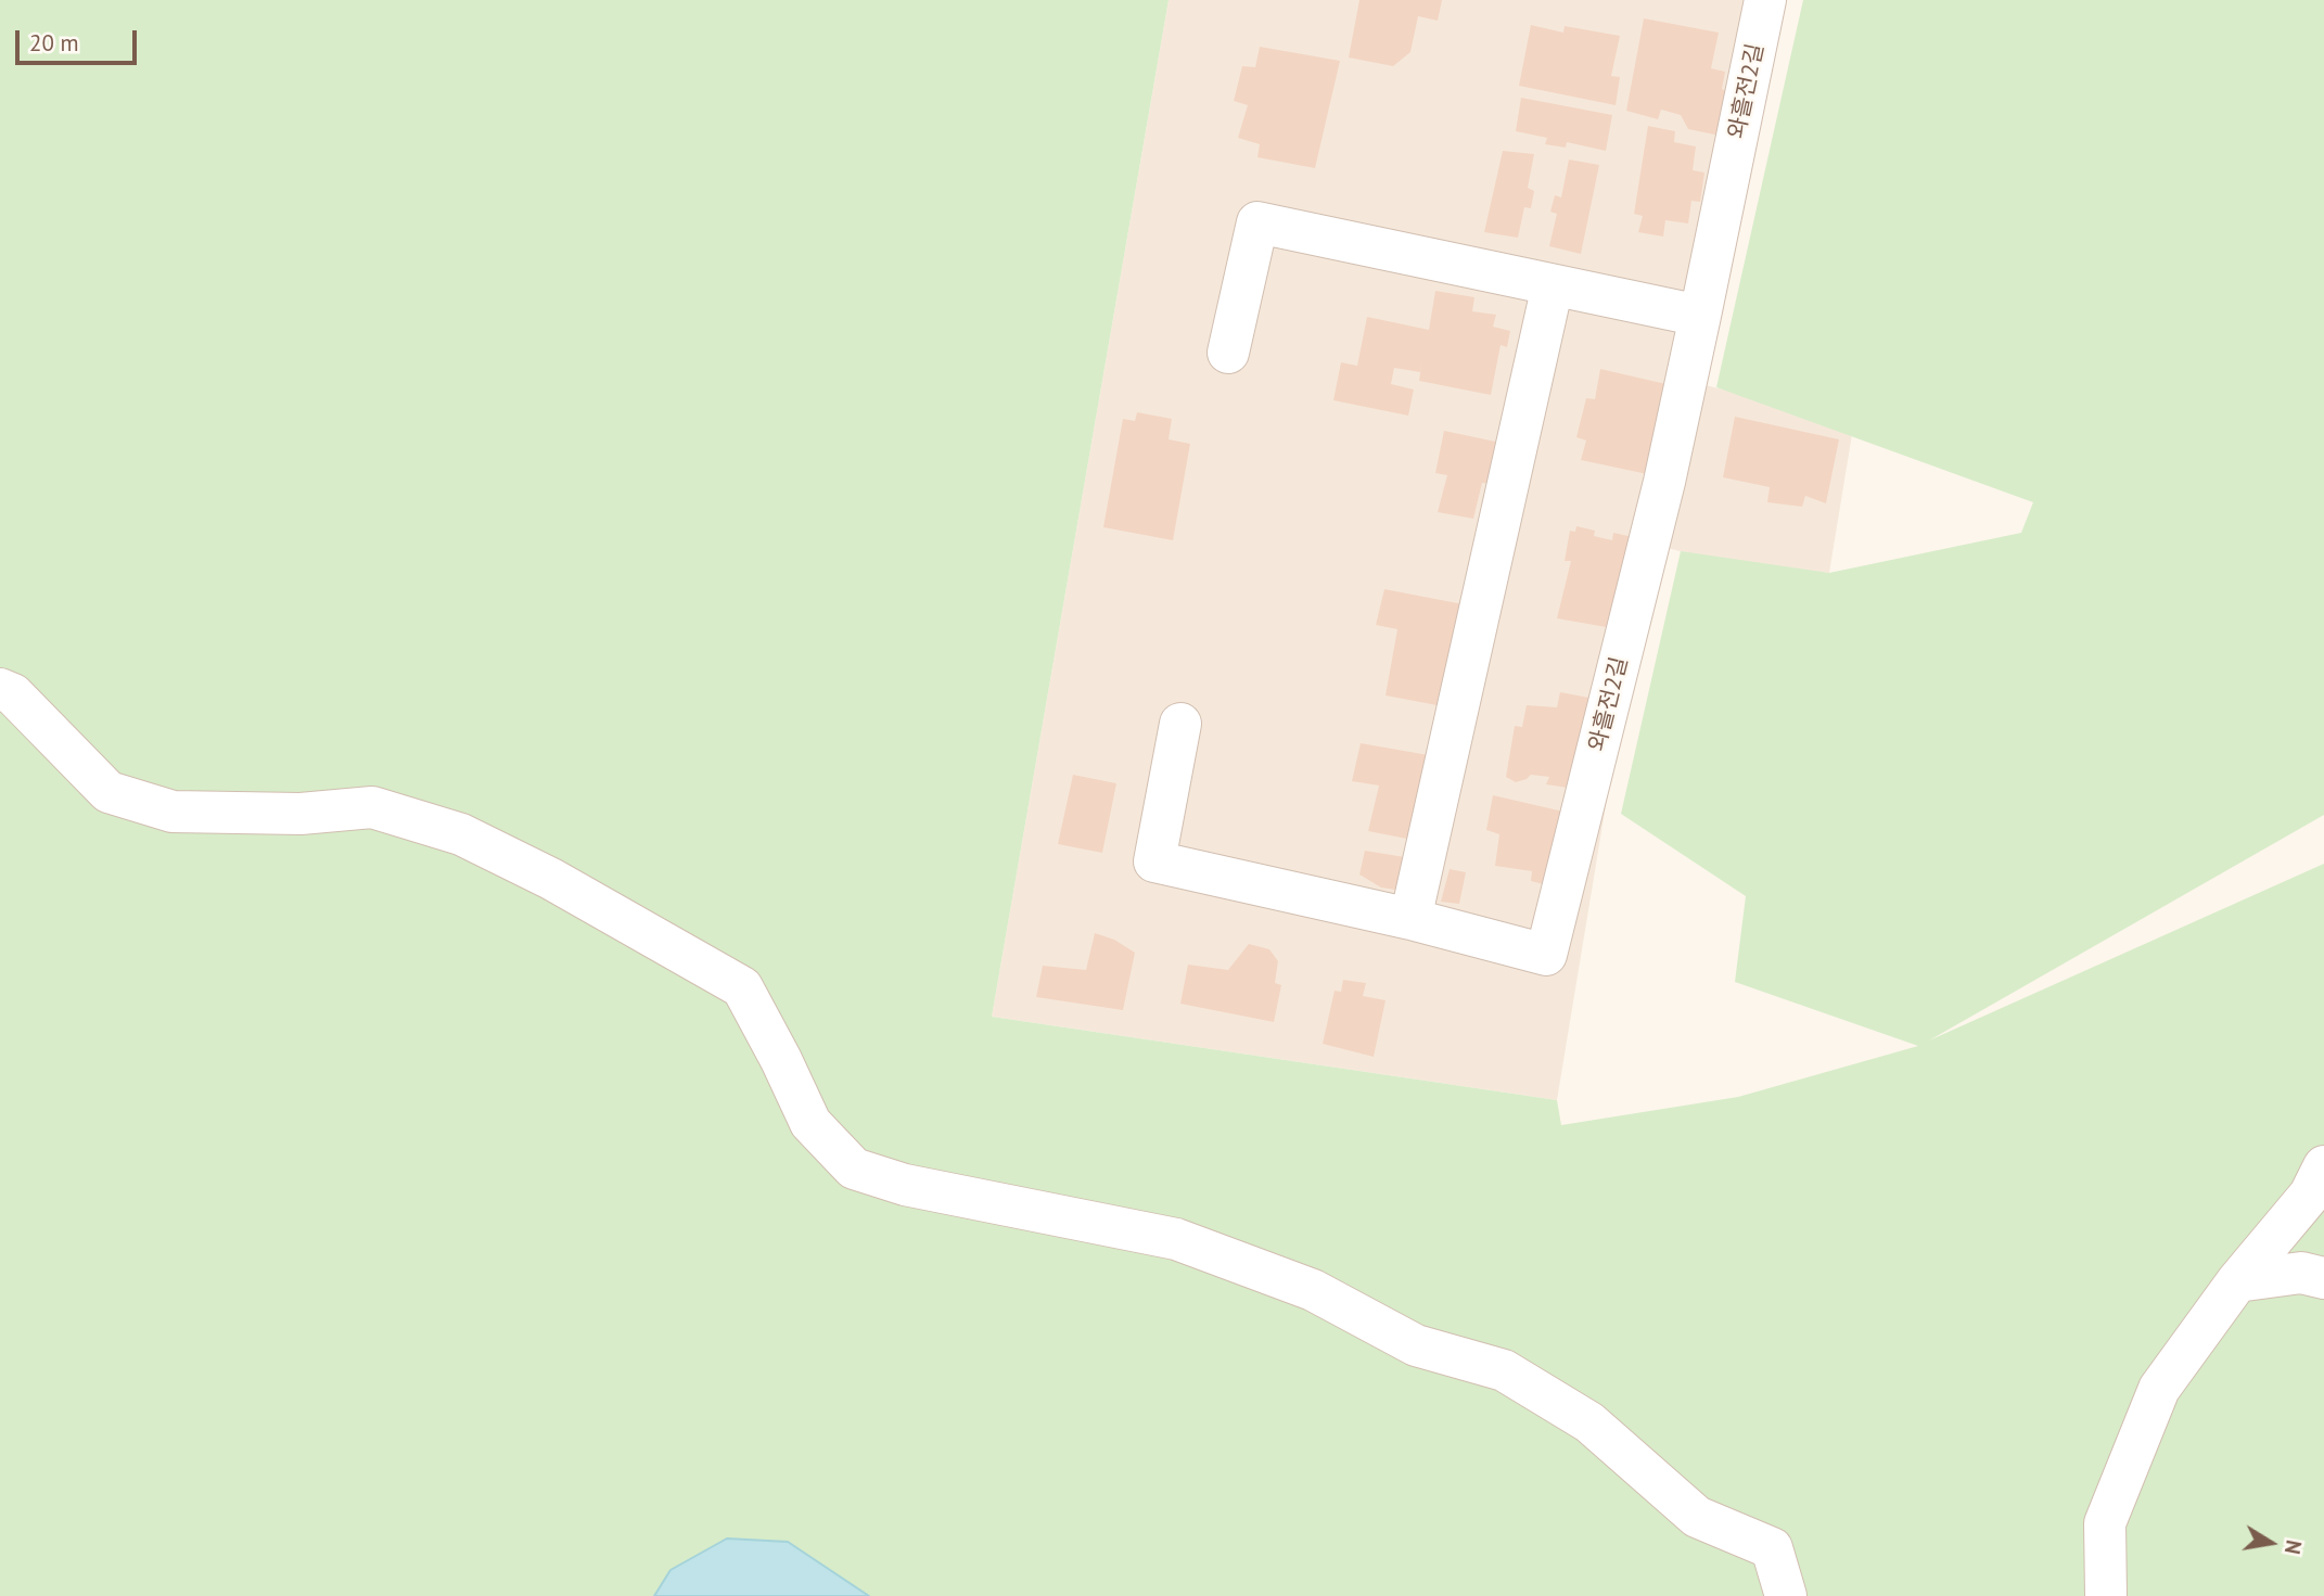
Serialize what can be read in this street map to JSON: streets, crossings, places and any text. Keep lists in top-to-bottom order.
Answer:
{
  "streets": {
    "street": ["와흘전2길"]
  },
  "scale_bar": "20 m",
  "north": "right"
}
